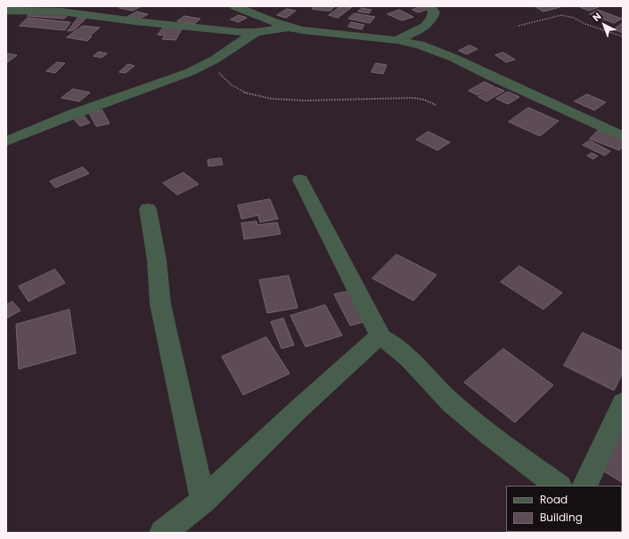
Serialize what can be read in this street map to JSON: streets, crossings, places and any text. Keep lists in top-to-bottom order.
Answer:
{
  "legend": ["Road", "Building"],
  "north": "top left"
}
